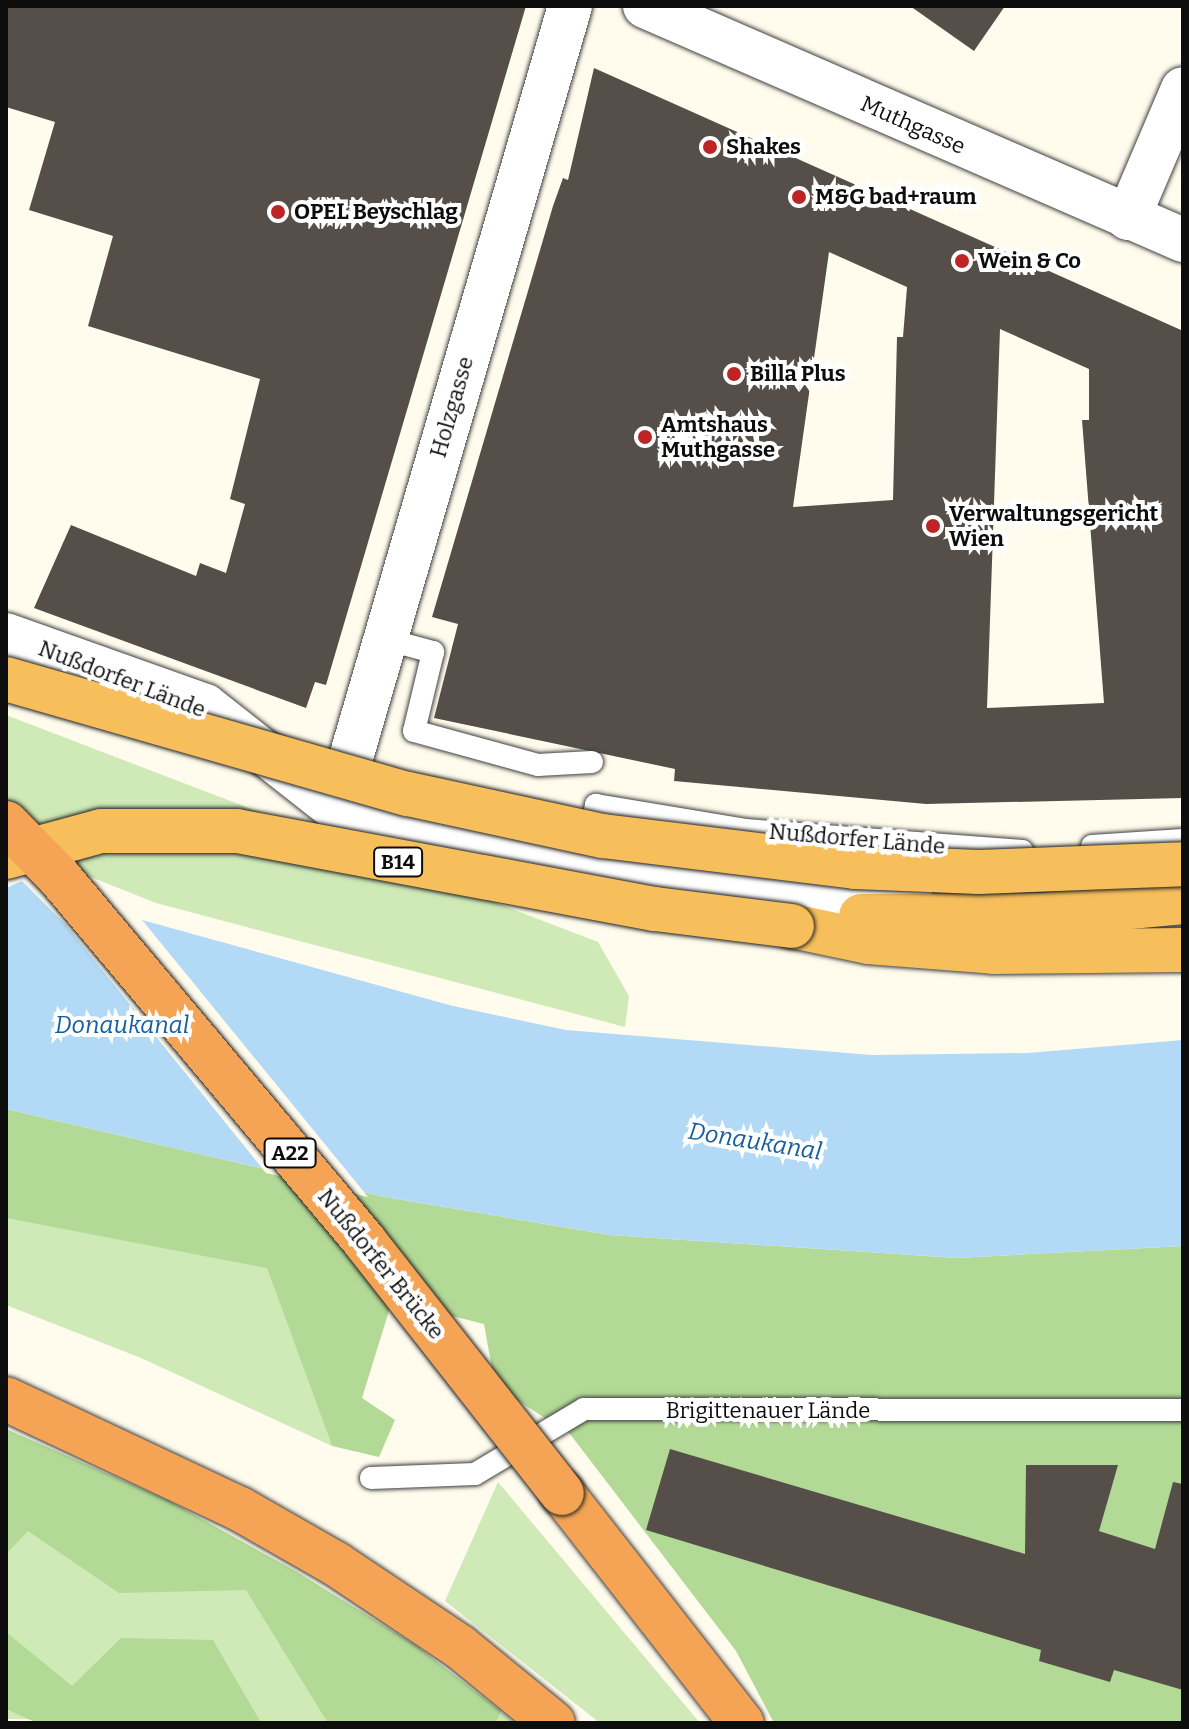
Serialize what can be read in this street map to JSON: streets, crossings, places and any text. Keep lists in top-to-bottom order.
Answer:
{
  "streets": {
    "highway": ["B14", "A22", "Nußdorfer Brücke"],
    "street": ["Muthgasse", "Holzgasse", "Nußdorfer Lände"],
    "lane": ["Brigittenauer Lände"]
  },
  "crossings": [
    ["Holzgasse", "Nußdorfer Lände"],
    ["Nußdorfer Lände", "B14"]
  ],
  "water": ["Donaukanal"],
  "places": [
    "Shakes",
    "M&G bad+raum",
    "OPEL Beyschlag",
    "Wein & Co",
    "Billa Plus",
    "Amtshaus Muthgasse",
    "Verwaltungsgericht Wien"
  ]
}
